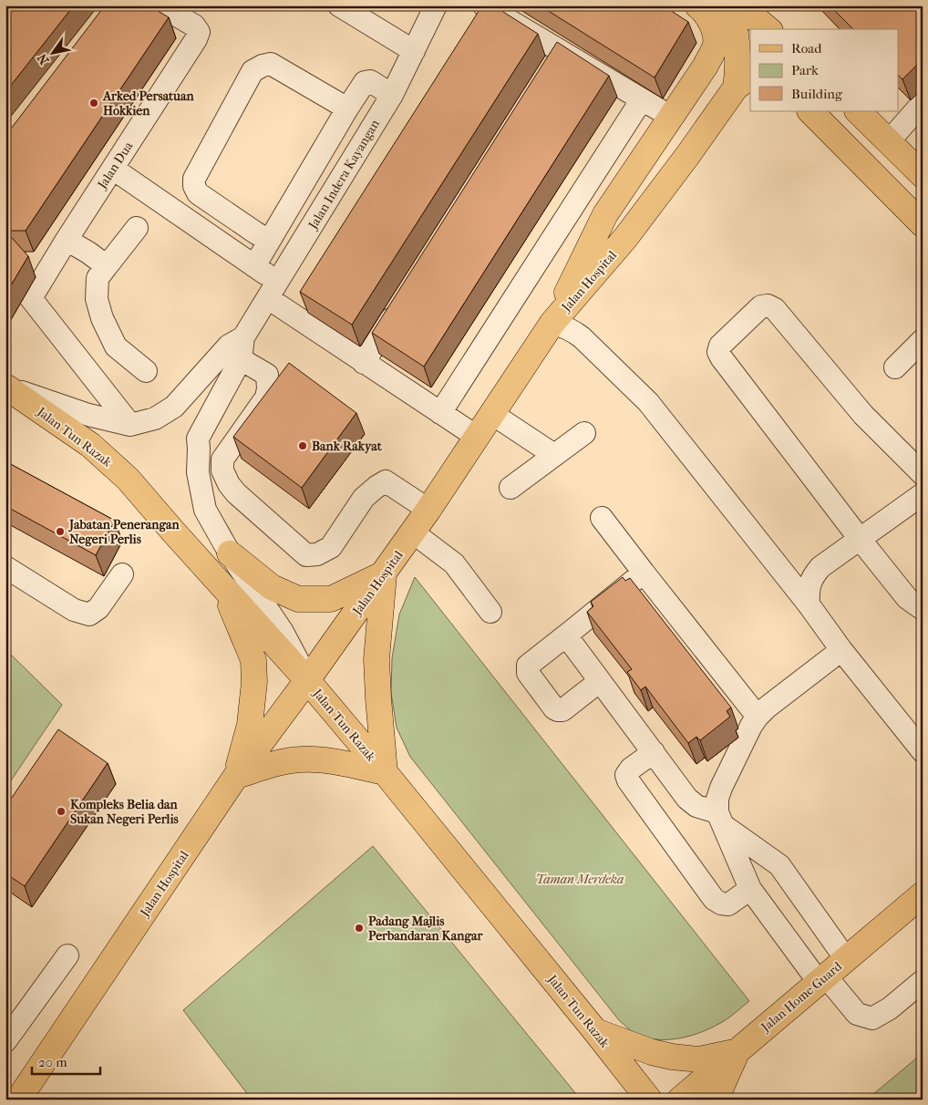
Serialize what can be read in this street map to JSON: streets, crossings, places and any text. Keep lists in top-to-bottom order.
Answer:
{
  "streets": {
    "main road": ["Jalan Hospital", "Jalan Tun Razak", "Jalan Home Guard"],
    "street": ["Jalan Dua", "Jalan Indera Kayangan"]
  },
  "crossings": [
    ["Jalan Hospital", "Jalan Tun Razak"]
  ],
  "parks": ["Taman Merdeka"],
  "places": [
    "Arked Persatuan Hokkien",
    "Bank Rakyat",
    "Jabatan Penerangan Negeri Perlis",
    "Kompleks Belia dan Sukan Negeri Perlis",
    "Padang Majlis Perbandaran Kangar"
  ],
  "legend": ["Road", "Park", "Building"],
  "scale_bar": "20 m",
  "north": "bottom left"
}
